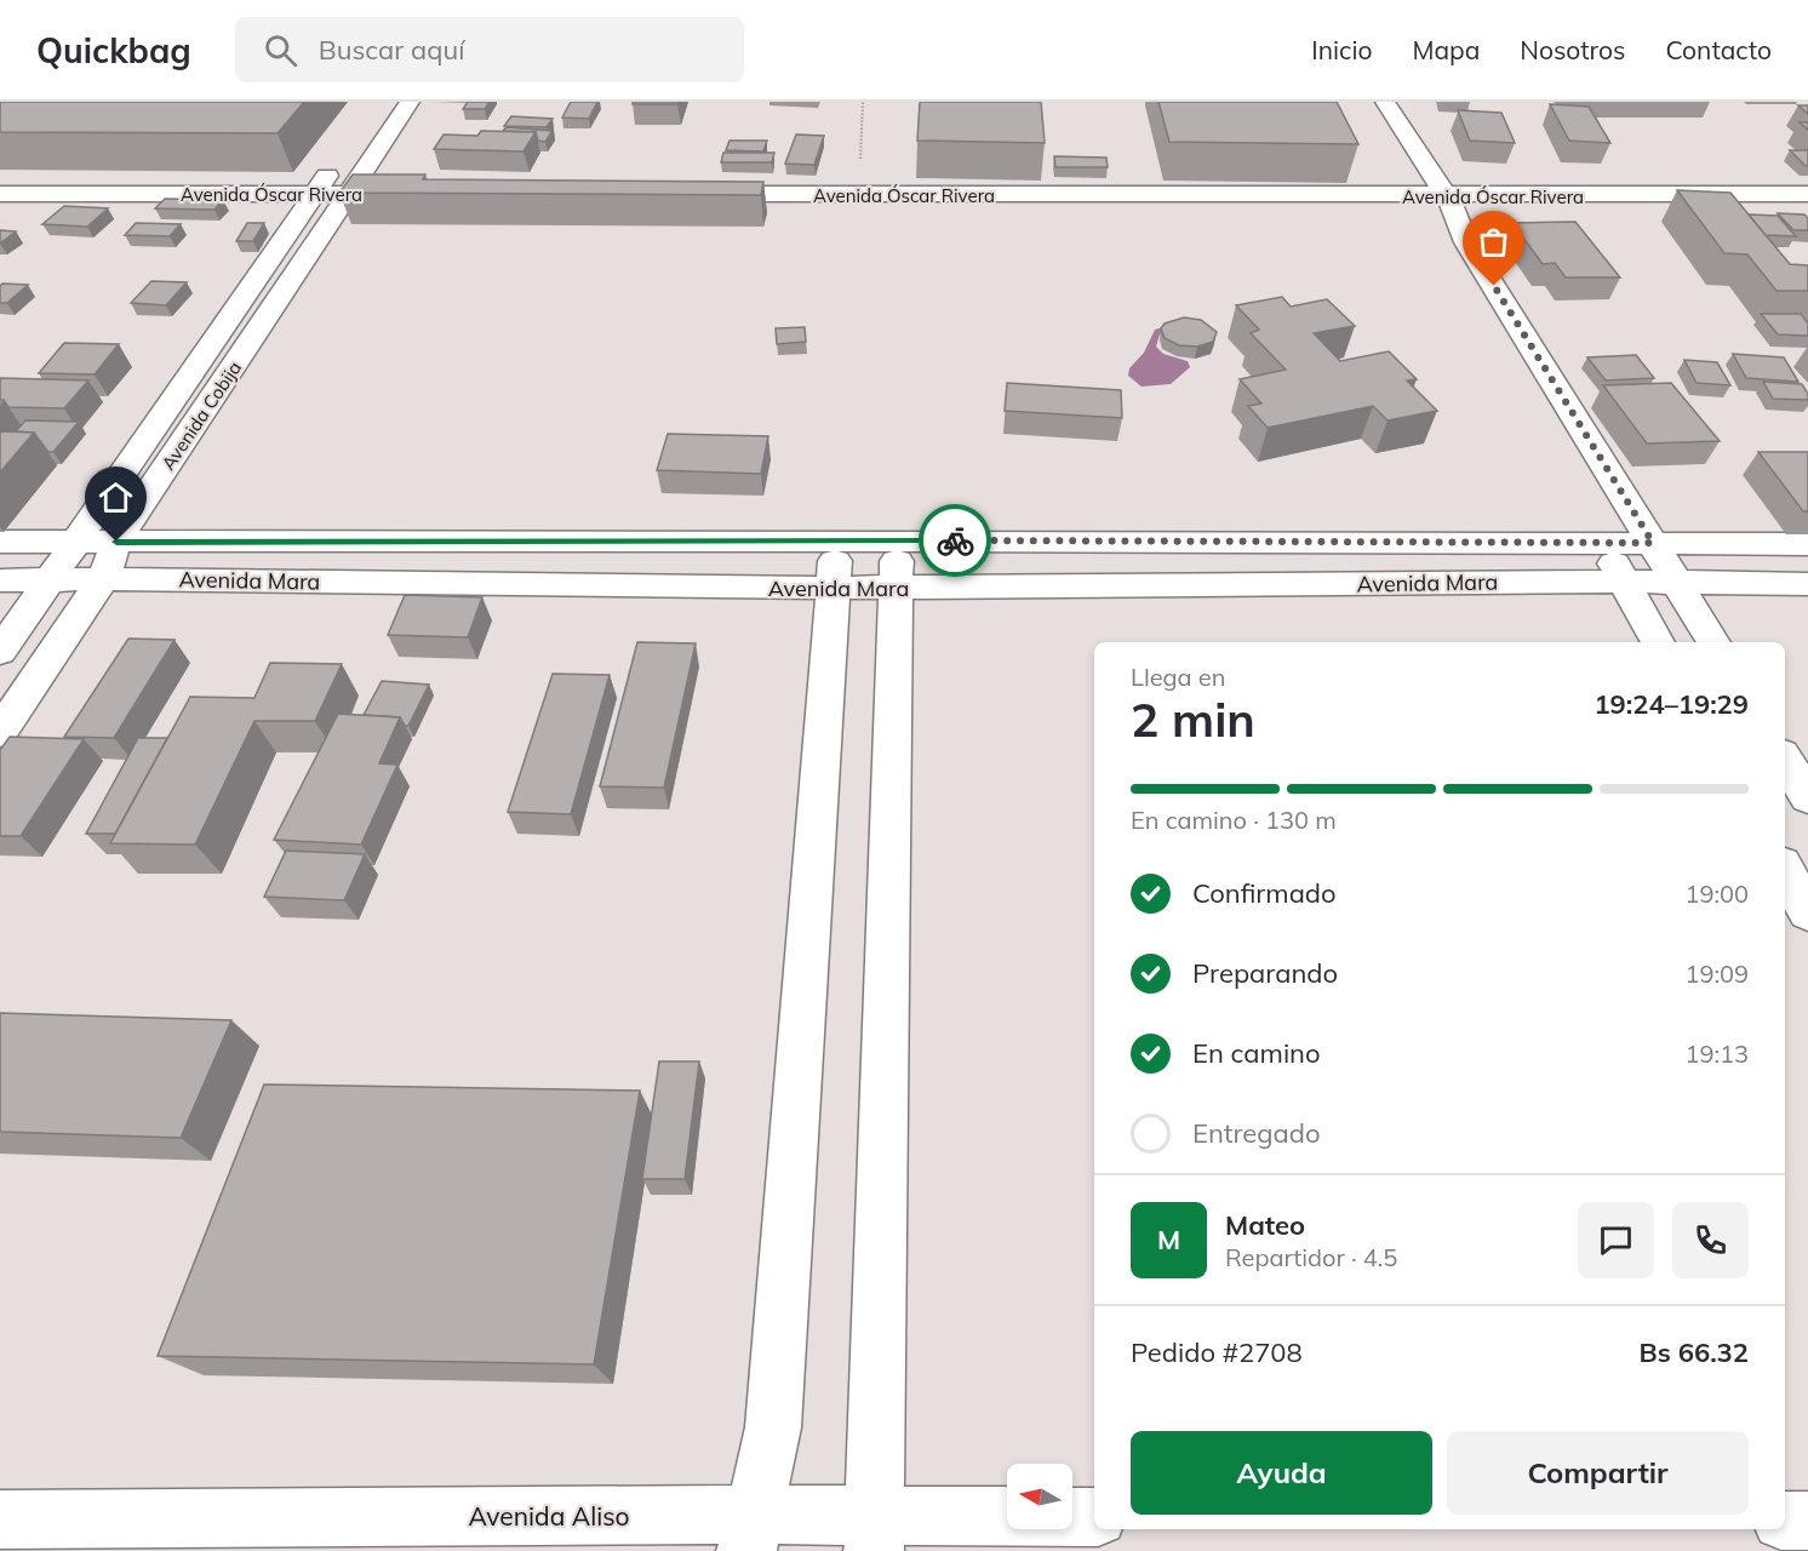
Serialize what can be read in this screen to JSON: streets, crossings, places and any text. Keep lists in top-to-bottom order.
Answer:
{
  "streets": {
    "street": [
      "Avenida Óscar Rivera",
      "Avenida Cobija",
      "Avenida Mara",
      "Avenida Aliso"
    ]
  },
  "crossings": [
    ["Avenida Óscar Rivera", "Avenida Cobija"],
    ["Avenida Cobija", "Avenida Mara"]
  ],
  "north": "left",
  "page": {
    "header": "Quickbag",
    "search": "Buscar aquí",
    "nav": [
      "Inicio",
      "Mapa",
      "Nosotros",
      "Contacto"
    ],
    "heading": ["2 min", "Llega en", "19:24–19:29"],
    "panel": [
      "Mateo",
      "Repartidor · 4.5",
      "Pedido #2708",
      "Bs 66.32"
    ],
    "bar": "En camino · 130 m",
    "list": [
      ["Confirmado", "19:00"],
      ["Preparando", "19:09"],
      ["En camino", "19:13"],
      "Entregado"
    ],
    "round": "M",
    "buttons": ["Ayuda", "Compartir"]
  }
}
